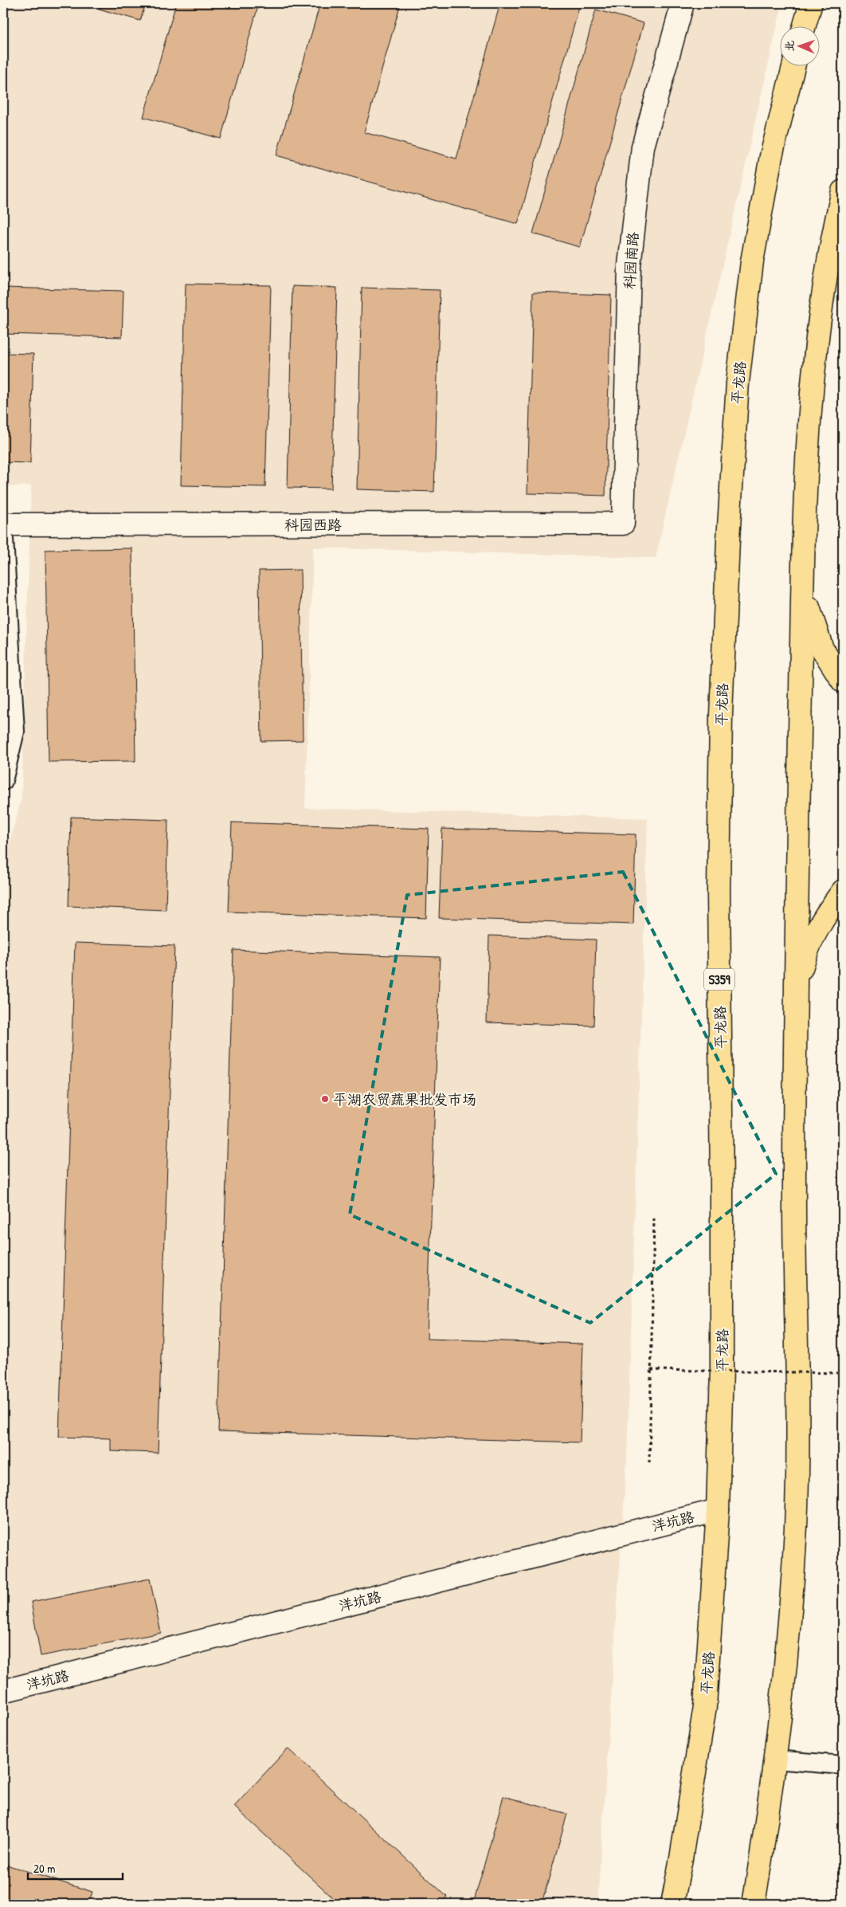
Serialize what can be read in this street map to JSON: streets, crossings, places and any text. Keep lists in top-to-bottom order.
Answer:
{
  "streets": {
    "main road": ["平龙路", "S359"],
    "street": ["科园南路", "科园西路", "洋坑路"]
  },
  "crossings": [
    ["科园南路", "科园西路"],
    ["平龙路", "洋坑路"]
  ],
  "places": ["平湖农贸蔬果批发市场"],
  "scale_bar": "20 m",
  "north": "left"
}
